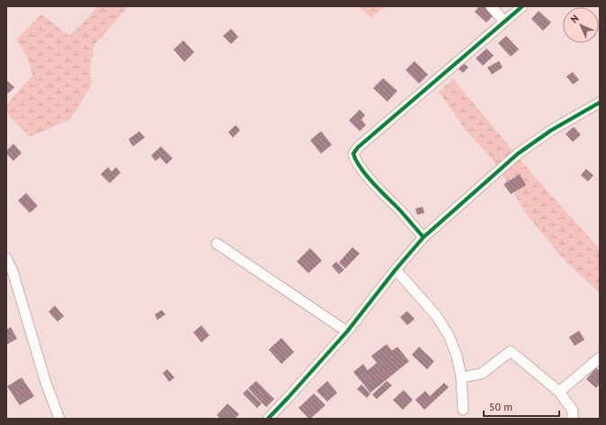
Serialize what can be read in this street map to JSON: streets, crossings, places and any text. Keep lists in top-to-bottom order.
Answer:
{
  "scale_bar": "50 m",
  "north": "top left"
}
